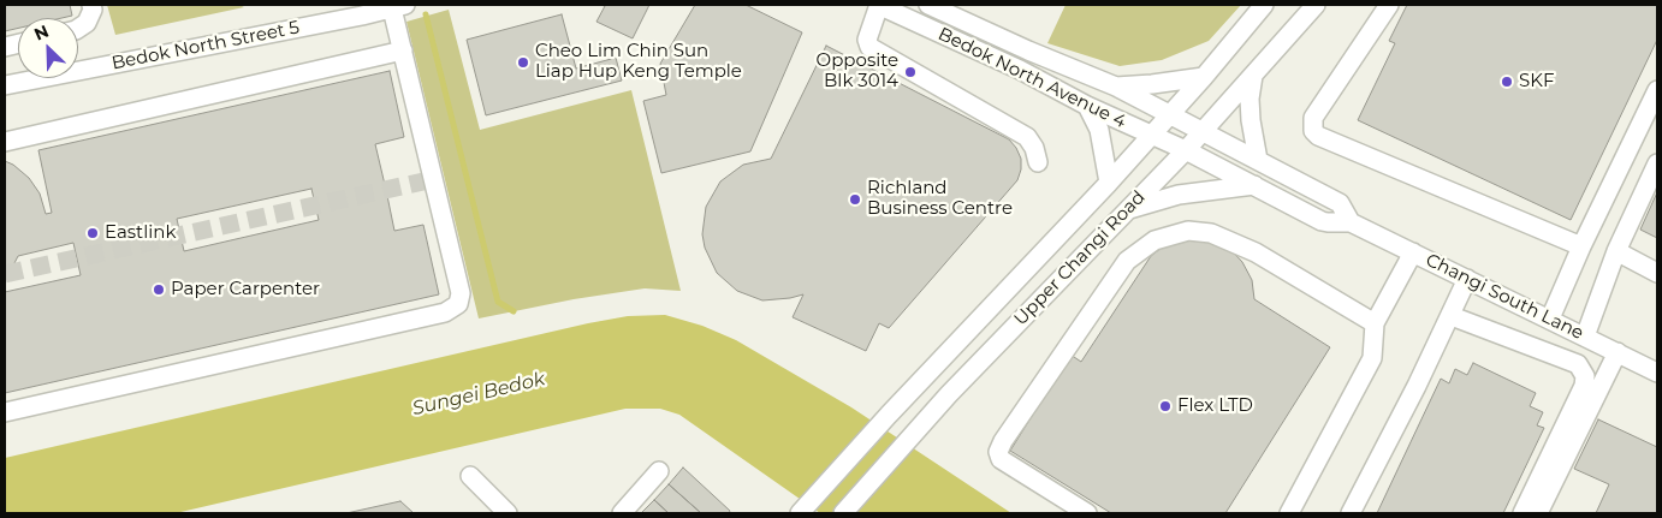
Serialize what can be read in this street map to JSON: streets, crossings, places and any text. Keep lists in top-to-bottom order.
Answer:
{
  "streets": {
    "street": [
      "Bedok North Street 5",
      "Bedok North Avenue 4",
      "Upper Changi Road",
      "Changi South Lane"
    ]
  },
  "crossings": [
    ["Bedok North Avenue 4", "Upper Changi Road"],
    ["Bedok North Avenue 4", "Changi South Lane"],
    ["Upper Changi Road", "Changi South Lane"]
  ],
  "water": ["Sungei Bedok"],
  "places": [
    "Cheo Lim Chin Sun Liap Hup Keng Temple",
    "Opposite Blk 3014",
    "SKF",
    "Richland Business Centre",
    "Eastlink",
    "Paper Carpenter",
    "Flex LTD"
  ],
  "north": "top left"
}
